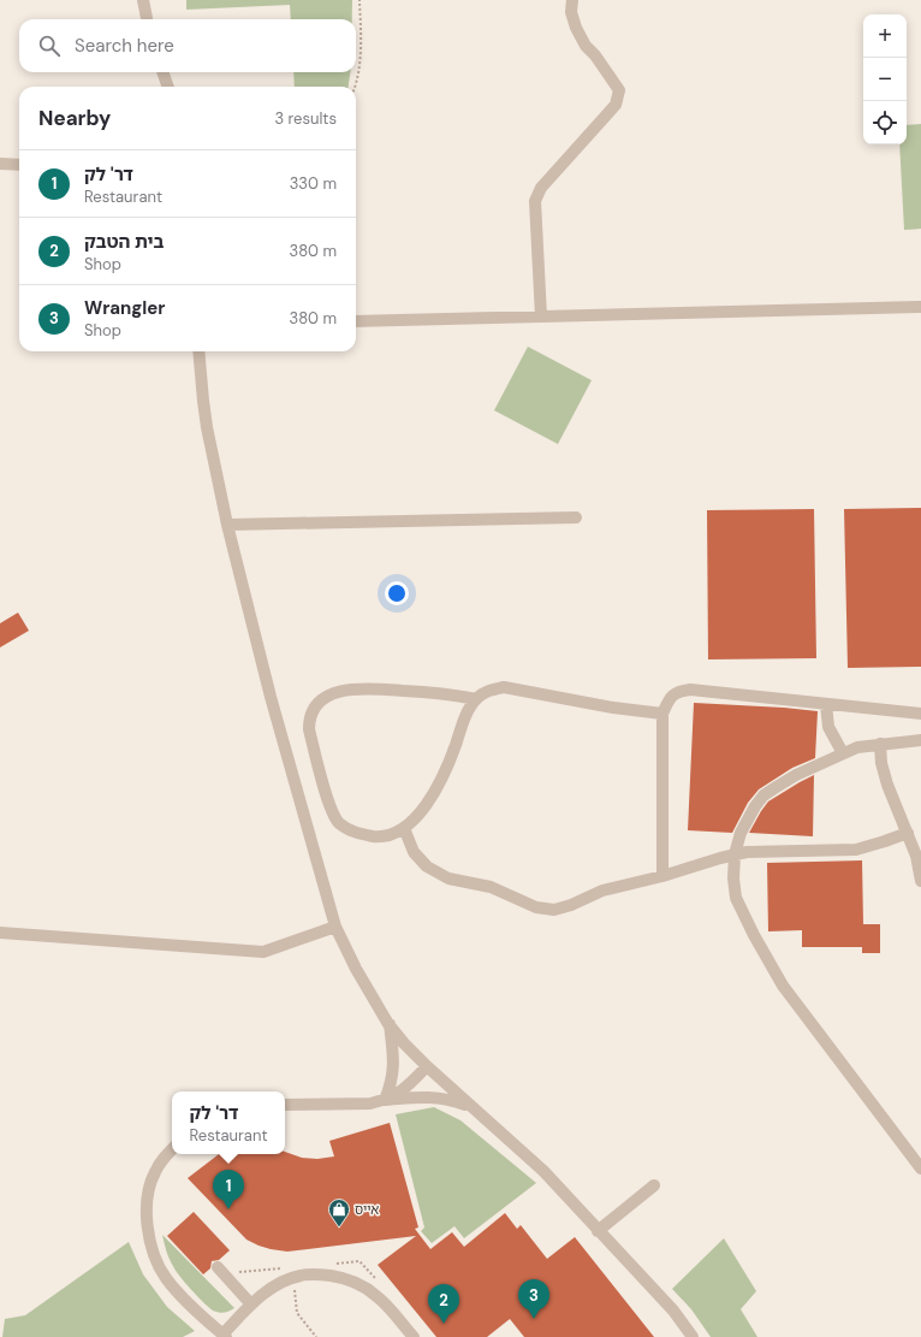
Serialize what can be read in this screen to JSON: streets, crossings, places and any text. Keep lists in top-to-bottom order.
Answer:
{
  "places": {
    "shop": ["אייס"]
  },
  "page": {
    "map_buttons": ["+", "−"],
    "search": "Search here",
    "heading": ["Nearby", "3 results"],
    "list": [
      {
        "mark": "1",
        "name": "דר' לק",
        "note": "Restaurant",
        "value": "330 m"
      },
      {
        "mark": "2",
        "name": "בית הטבק",
        "note": "Shop",
        "value": "380 m"
      },
      {
        "mark": "3",
        "name": "Wrangler",
        "note": "Shop",
        "value": "380 m"
      }
    ],
    "popup": ["דר' לק", "Restaurant"],
    "pins": ["1", "3", "2"]
  }
}
